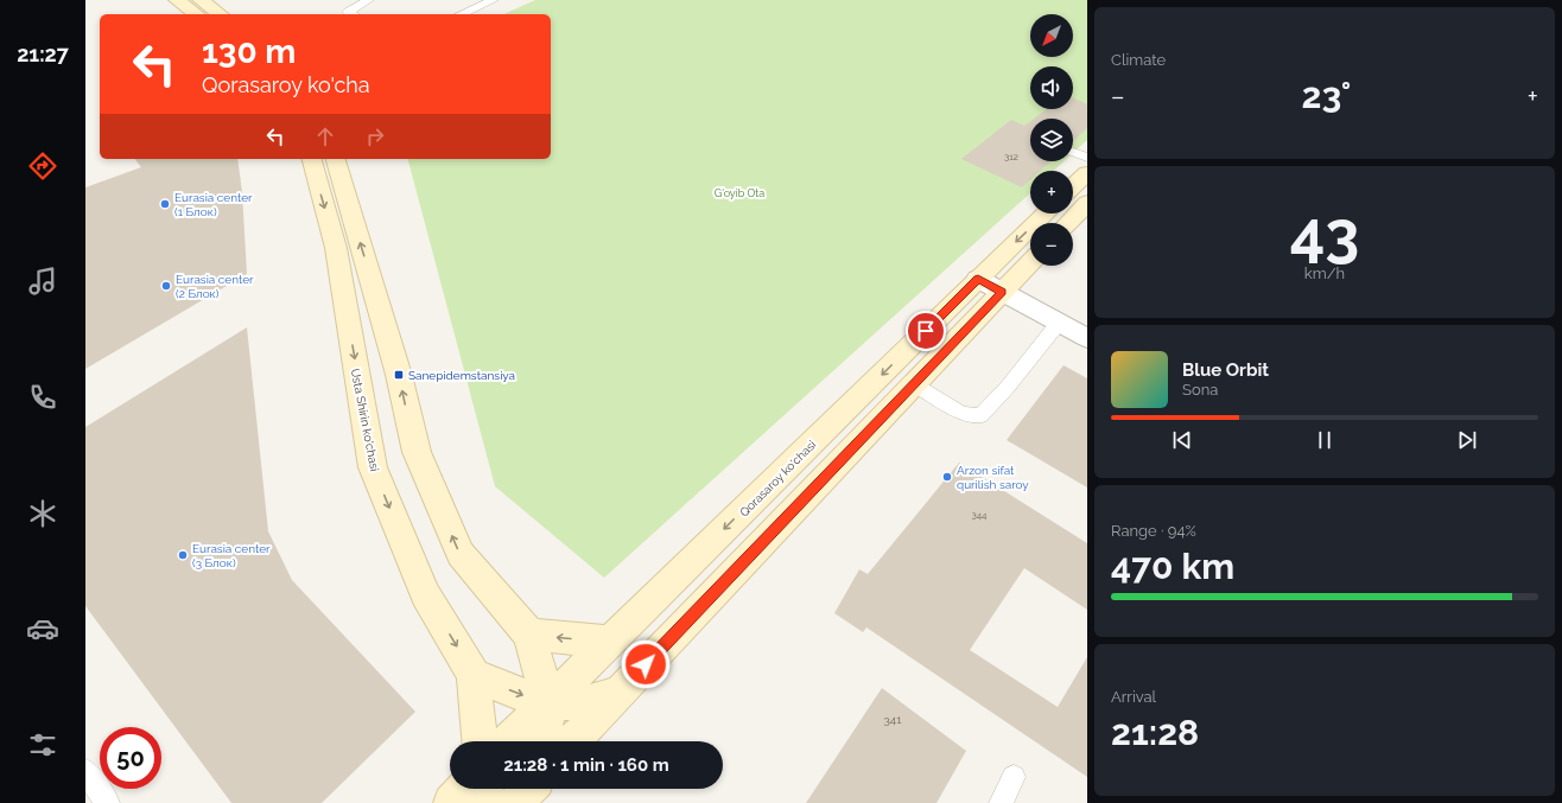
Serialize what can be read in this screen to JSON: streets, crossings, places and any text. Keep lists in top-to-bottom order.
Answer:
{
  "streets": {
    "main road": ["Usta Shirin ko'chasi", "Qorasaroy ko'chasi"]
  },
  "parks": ["G'oyib Ota"],
  "places": {
    "other": [
      "Eurasia center (1 Блок)",
      "Eurasia center (2 Блок)",
      "Arzon sifat qurilish saroy",
      "Eurasia center (3 Блок)"
    ],
    "transit": ["Sanepidemstansiya"]
  },
  "house_numbers": ["312", "344", "341"],
  "north": "bottom left",
  "page": {
    "tabs": "21:27",
    "tile": [
      "Climate",
      ["43", "km/h"],
      ["Range · 94%", "470 km"],
      ["Arrival", "21:28"]
    ],
    "map_buttons": ["+", "−"],
    "turn": ["130 m", "Qorasaroy ko'cha"],
    "heat": ["−", "23°", "+"],
    "song": ["Blue Orbit", "Sona"],
    "limit": "50",
    "trip": "21:28 · 1 min · 160 m"
  }
}
